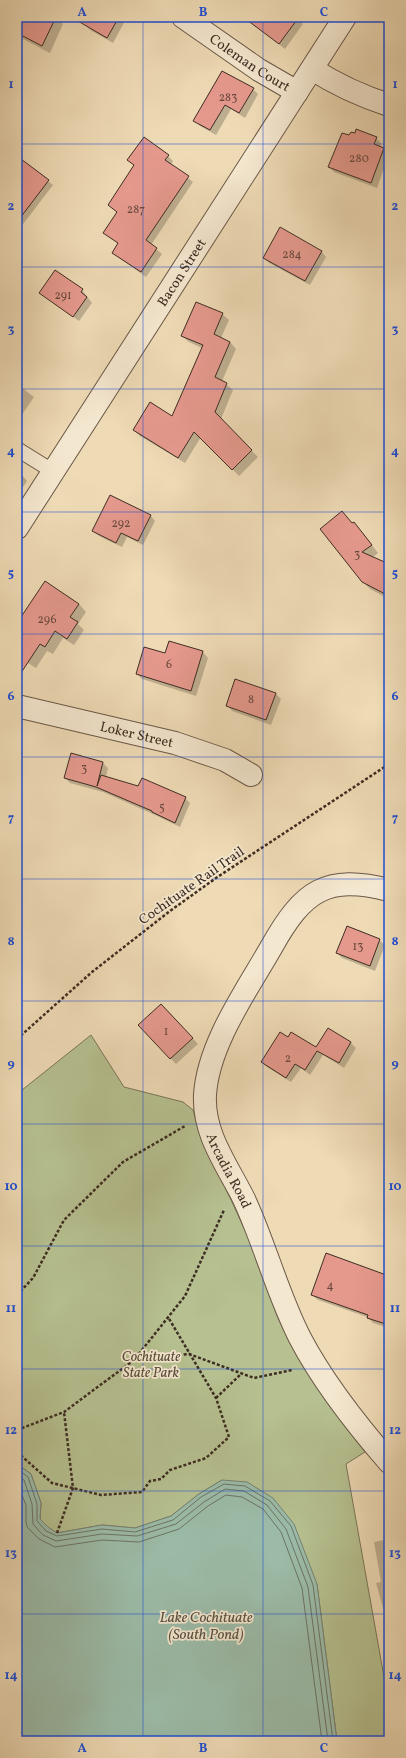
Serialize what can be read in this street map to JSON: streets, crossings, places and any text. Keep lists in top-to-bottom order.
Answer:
{
  "streets": {
    "street": [
      "Coleman Court",
      "Bacon Street",
      "Loker Street",
      "Arcadia Road"
    ],
    "path": ["Cochituate Rail Trail"]
  },
  "crossings": [
    ["Coleman Court", "Bacon Street"]
  ],
  "water": ["Lake Cochituate (South Pond)"],
  "parks": ["Cochituate State Park"],
  "house_numbers": [
    "283",
    "280",
    "287",
    "284",
    "291",
    "292",
    "3",
    "296",
    "6",
    "8",
    "3",
    "5",
    "13",
    "1",
    "2",
    "4"
  ],
  "grid": {
    "columns": ["A", "B", "C"],
    "rows": [
      "1",
      "2",
      "3",
      "4",
      "5",
      "6",
      "7",
      "8",
      "9",
      "10",
      "11",
      "12",
      "13",
      "14"
    ]
  }
}
